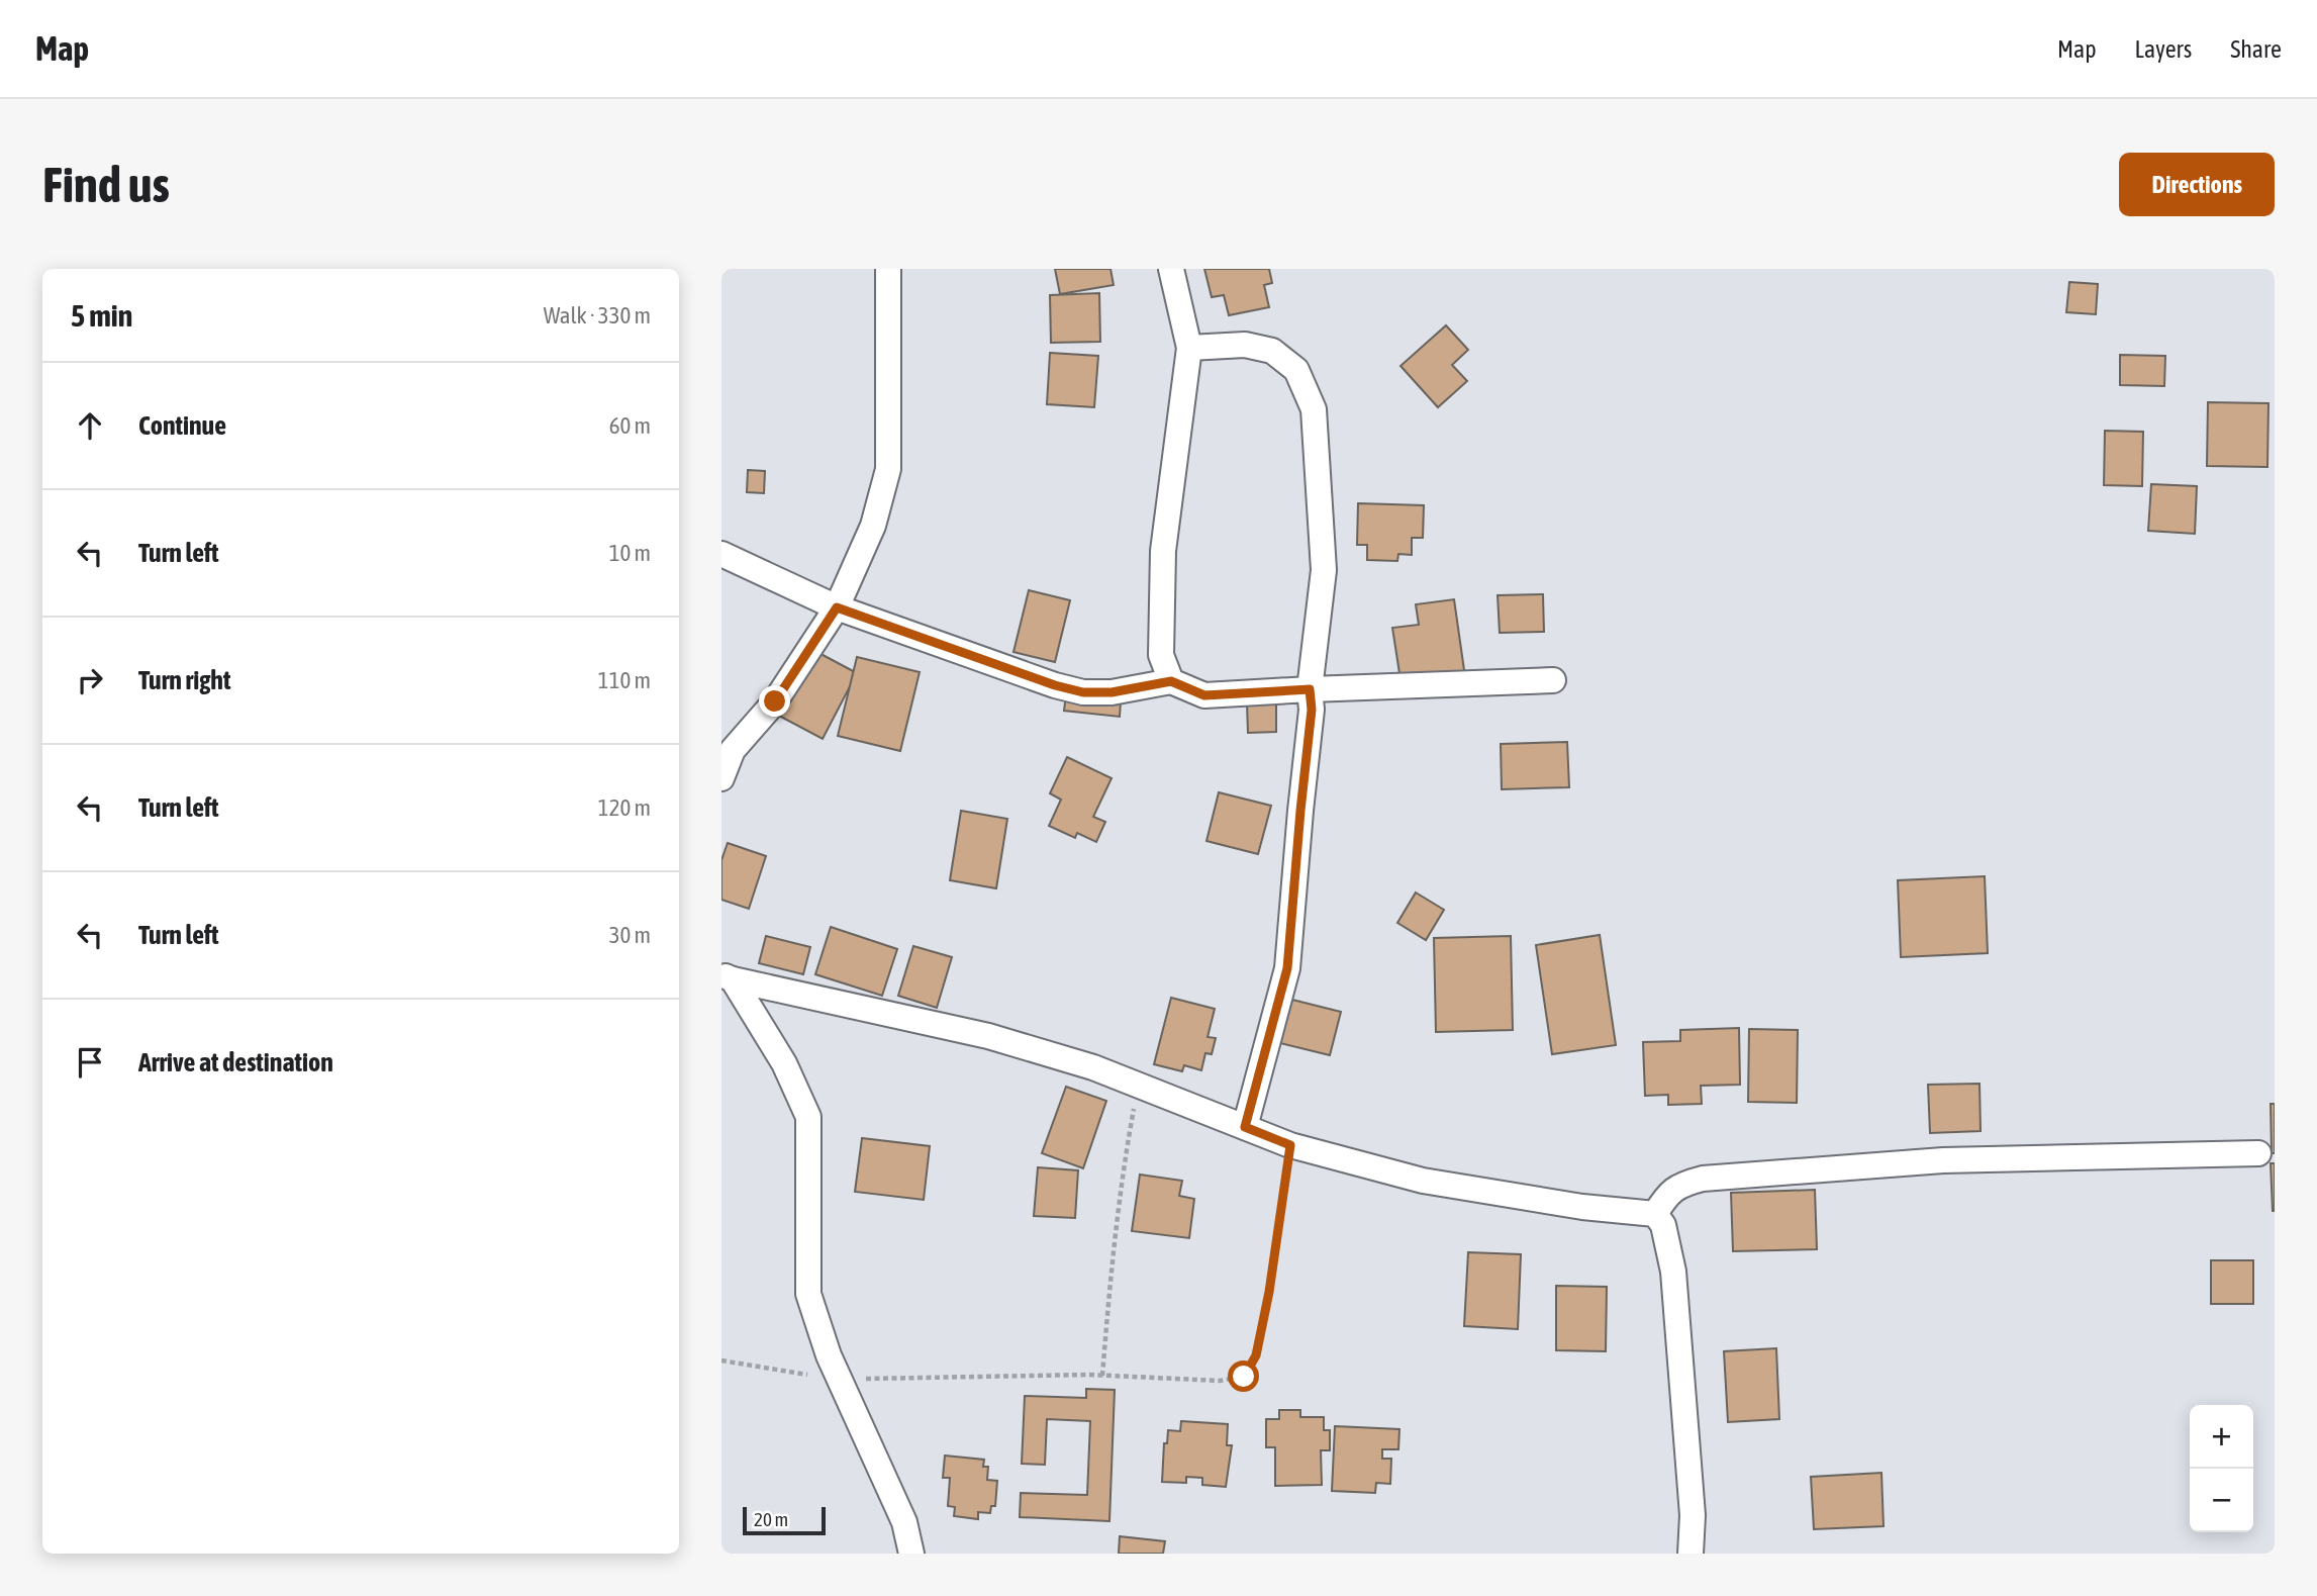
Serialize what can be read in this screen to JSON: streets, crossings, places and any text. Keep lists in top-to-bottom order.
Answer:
{
  "scale_bar": "20 m",
  "page": {
    "header": "Map",
    "nav": ["Map", "Layers", "Share"],
    "buttons": "Directions",
    "title": "Find us",
    "heading": ["5 min", "Walk · 330 m"],
    "list": [
      ["Continue", "60 m"],
      ["Turn left", "10 m"],
      ["Turn right", "110 m"],
      ["Turn left", "120 m"],
      ["Turn left", "30 m"],
      "Arrive at destination"
    ],
    "map_buttons": ["+", "−"],
    "scale": "20 m"
  }
}
